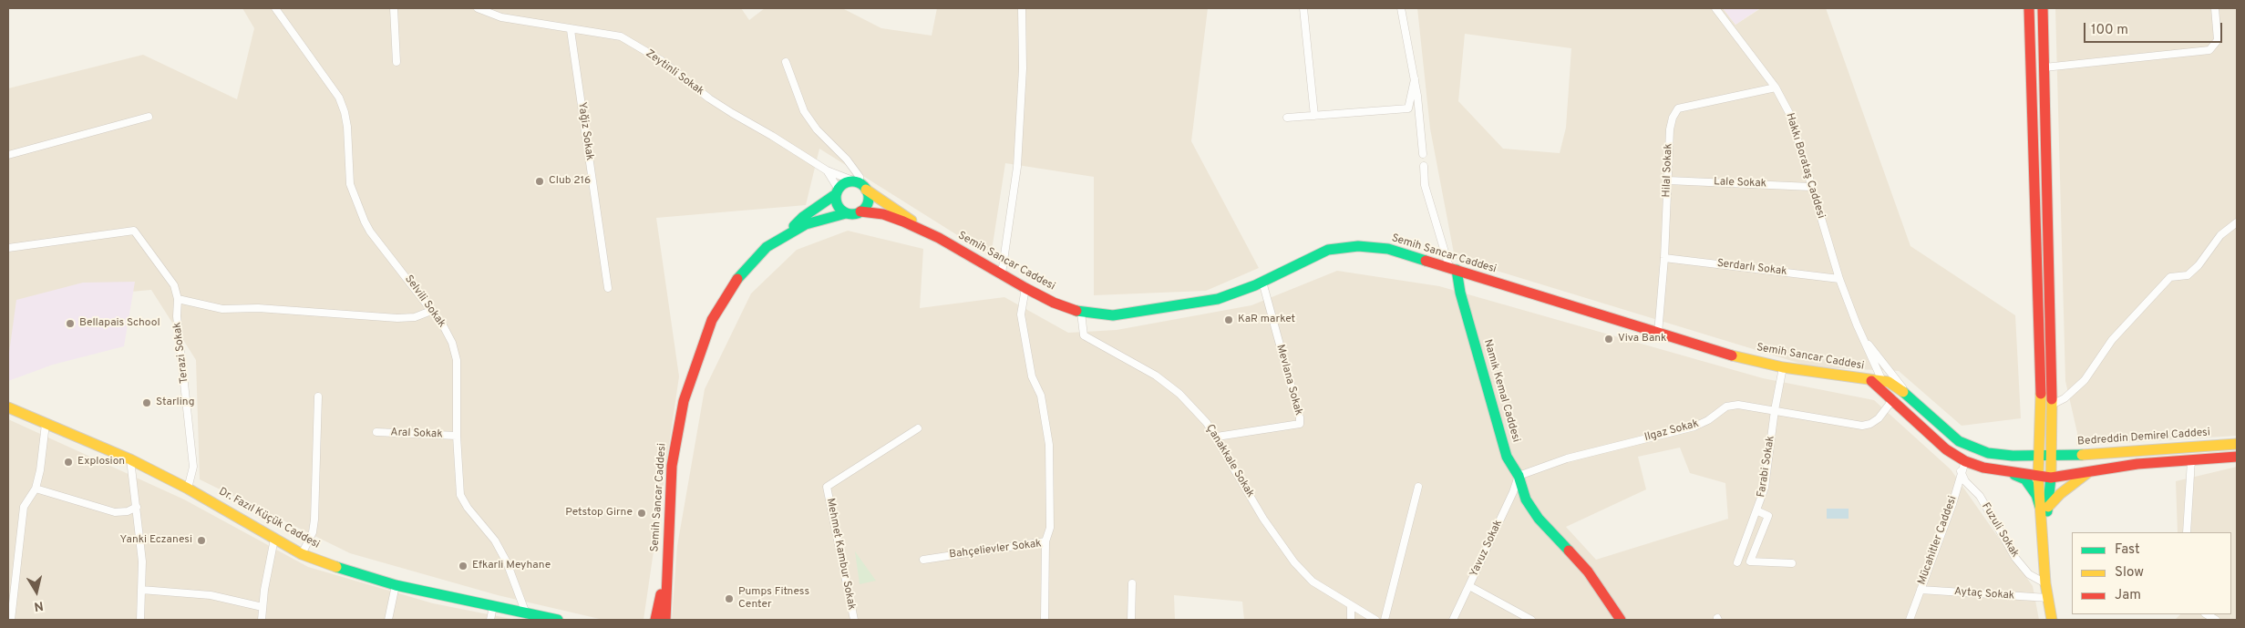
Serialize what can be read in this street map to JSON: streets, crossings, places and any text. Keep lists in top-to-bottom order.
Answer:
{
  "streets": {
    "main road": [
      "Semih Sancar Caddesi",
      "Namık Kemal Caddesi",
      "Bedreddin Demirel Caddesi",
      "Dr. Fazıl Küçük Caddesi"
    ],
    "street": [
      "Zeytinli Sokak",
      "Yağiz Sokak",
      "Hakkı Borataş Caddesi",
      "Hilal Sokak",
      "Lale Sokak",
      "Serdarlı Sokak",
      "Selvili Sokak",
      "Terazi Sokak",
      "Mevlana Sokak",
      "Ilgaz Sokak",
      "Aral Sokak",
      "Çanakkale Sokak",
      "Farabi Sokak",
      "Fuzuli Sokak",
      "Mücahitler Caddesi",
      "Yavuz Sokak",
      "Bahçelievler Sokak",
      "Mehmet Kambur Sokak",
      "Aytaç Sokak"
    ]
  },
  "crossings": [
    ["Zeytinli Sokak", "Yağiz Sokak"],
    ["Zeytinli Sokak", "Semih Sancar Caddesi"],
    ["Hakkı Borataş Caddesi", "Hilal Sokak"],
    ["Hakkı Borataş Caddesi", "Lale Sokak"],
    ["Hakkı Borataş Caddesi", "Semih Sancar Caddesi"],
    ["Hakkı Borataş Caddesi", "Serdarlı Sokak"],
    ["Hakkı Borataş Caddesi", "Ilgaz Sokak"],
    ["Hilal Sokak", "Lale Sokak"],
    ["Hilal Sokak", "Semih Sancar Caddesi"],
    ["Hilal Sokak", "Serdarlı Sokak"],
    ["Semih Sancar Caddesi", "Mevlana Sokak"],
    ["Semih Sancar Caddesi", "Namık Kemal Caddesi"],
    ["Semih Sancar Caddesi", "Ilgaz Sokak"],
    ["Semih Sancar Caddesi", "Çanakkale Sokak"],
    ["Semih Sancar Caddesi", "Farabi Sokak"],
    ["Semih Sancar Caddesi", "Mücahitler Caddesi"],
    ["Selvili Sokak", "Aral Sokak"],
    ["Selvili Sokak", "Dr. Fazıl Küçük Caddesi"],
    ["Terazi Sokak", "Dr. Fazıl Küçük Caddesi"],
    ["Mevlana Sokak", "Çanakkale Sokak"],
    ["Namık Kemal Caddesi", "Ilgaz Sokak"],
    ["Namık Kemal Caddesi", "Yavuz Sokak"],
    ["Ilgaz Sokak", "Farabi Sokak"],
    ["Ilgaz Sokak", "Yavuz Sokak"],
    ["Fuzuli Sokak", "Mücahitler Caddesi"],
    ["Mücahitler Caddesi", "Aytaç Sokak"]
  ],
  "places": [
    "Club 216",
    "KaR market",
    "Bellapais School",
    "Viva Bank",
    "Starling",
    "Explosion",
    "Petstop Girne",
    "Yanki Eczanesi",
    "Efkarli Meyhane",
    "Pumps Fitness Center"
  ],
  "legend": ["Fast", "Slow", "Jam"],
  "scale_bar": "100 m",
  "north": "bottom"
}
